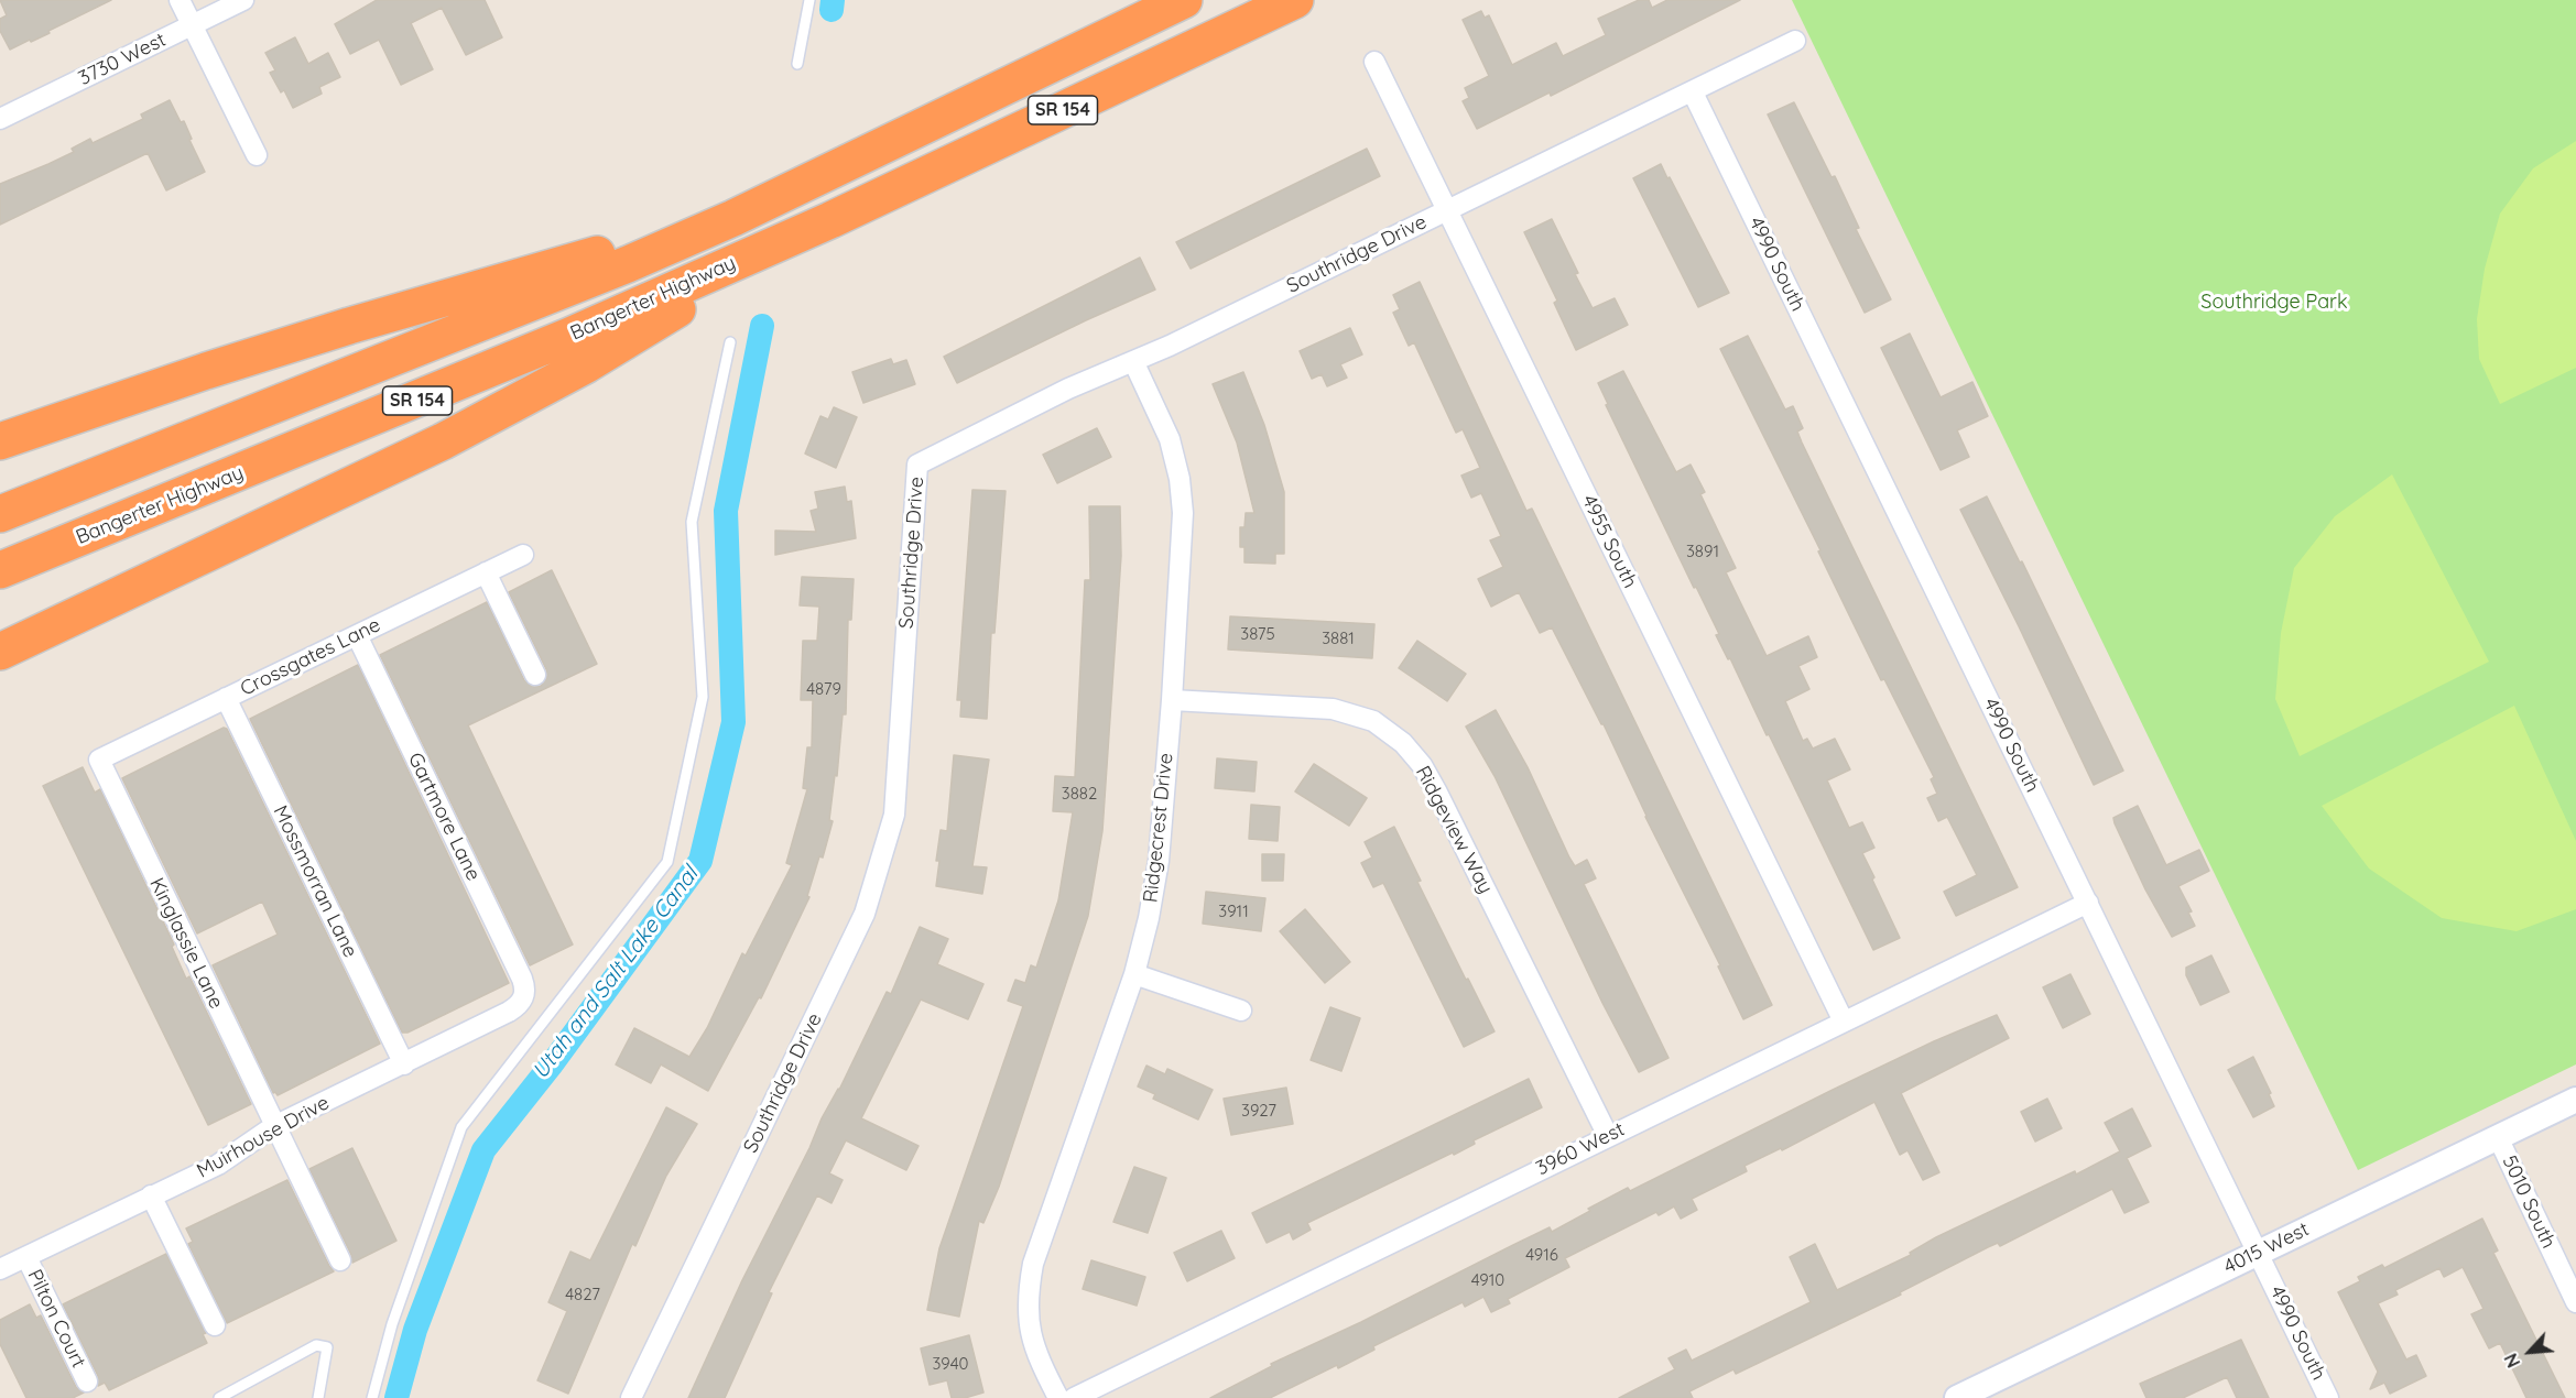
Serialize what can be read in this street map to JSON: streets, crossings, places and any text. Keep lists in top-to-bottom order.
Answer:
{
  "streets": {
    "highway": ["SR 154", "Bangerter Highway"],
    "street": [
      "3730 West",
      "Southridge Drive",
      "4990 South",
      "4955 South",
      "Crossgates Lane",
      "Gartmore Lane",
      "Ridgecrest Drive",
      "Ridgeview Way",
      "Mossmorran Lane",
      "Kinglassie Lane",
      "Muirhouse Drive",
      "3960 West",
      "5010 South",
      "4015 West",
      "Pilton Court"
    ]
  },
  "crossings": [
    ["Southridge Drive", "4990 South"],
    ["Southridge Drive", "4955 South"],
    ["Southridge Drive", "Ridgecrest Drive"],
    ["4990 South", "3960 West"],
    ["4990 South", "4015 West"],
    ["4955 South", "3960 West"],
    ["Crossgates Lane", "Gartmore Lane"],
    ["Crossgates Lane", "Mossmorran Lane"],
    ["Crossgates Lane", "Kinglassie Lane"],
    ["Gartmore Lane", "Muirhouse Drive"],
    ["Ridgecrest Drive", "Ridgeview Way"],
    ["Ridgeview Way", "3960 West"],
    ["Mossmorran Lane", "Muirhouse Drive"],
    ["Kinglassie Lane", "Muirhouse Drive"],
    ["Muirhouse Drive", "Pilton Court"],
    ["5010 South", "4015 West"]
  ],
  "water": ["Utah and Salt Lake Canal"],
  "parks": ["Southridge Park"],
  "house_numbers": [
    "3891",
    "3875",
    "3881",
    "4879",
    "3882",
    "3911",
    "3927",
    "4916",
    "4910",
    "4827",
    "3940"
  ],
  "north": "bottom left"
}
